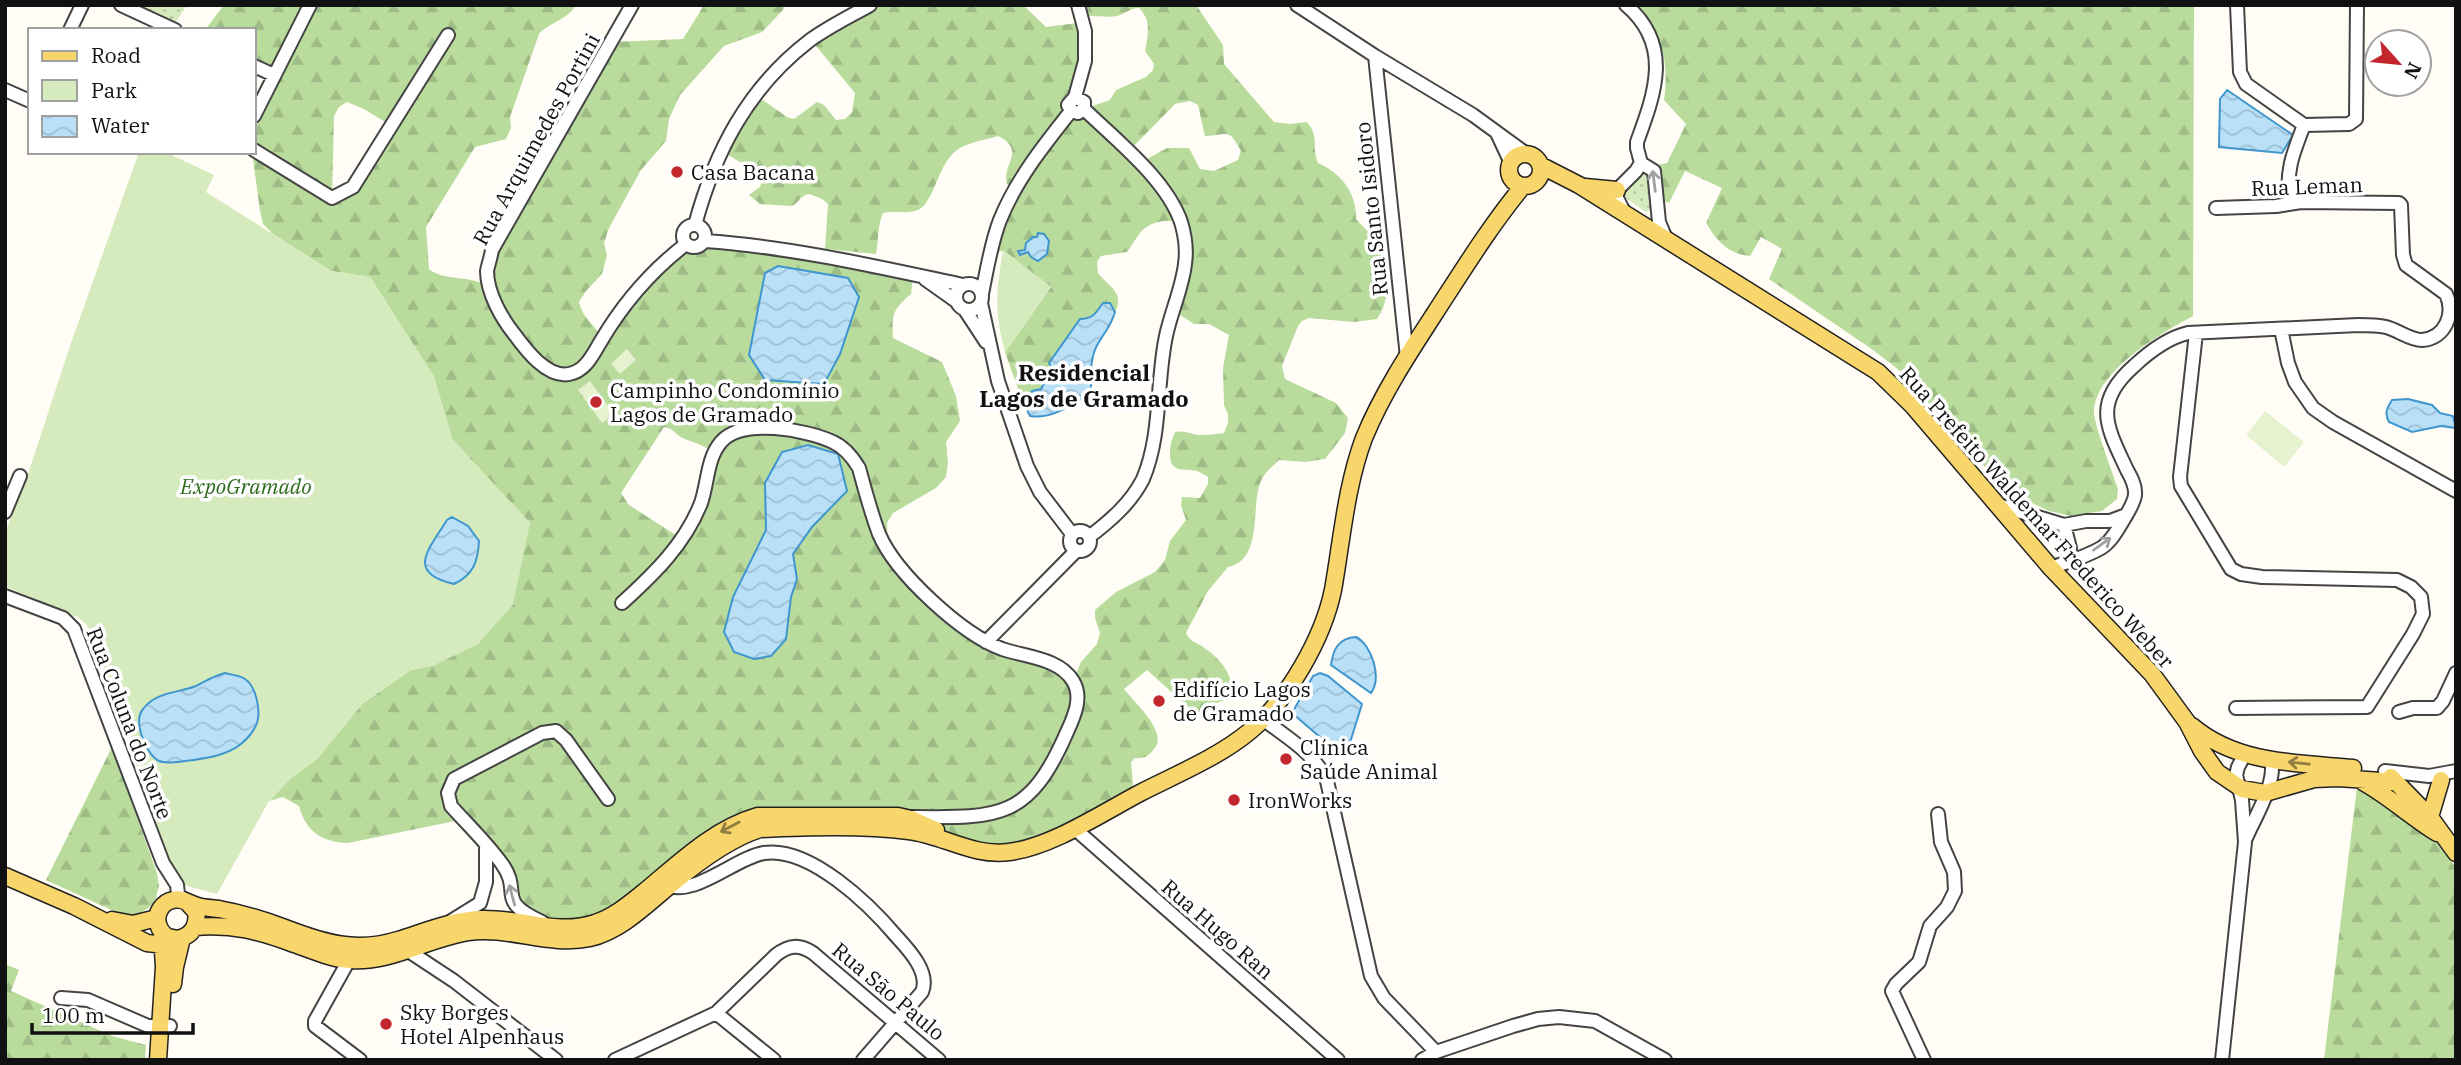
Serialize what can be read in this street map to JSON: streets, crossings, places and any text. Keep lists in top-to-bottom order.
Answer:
{
  "streets": {
    "main road": ["Rua Prefeito Waldemar Frederico Weber"],
    "street": [
      "Rua Arquimedes Portini",
      "Rua Leman",
      "Rua Santo Isidoro",
      "Rua Coluna do Norte",
      "Rua Hugo Ran",
      "Rua São Paulo"
    ]
  },
  "crossings": [
    ["Rua Santo Isidoro", "Rua Prefeito Waldemar Frederico Weber"]
  ],
  "districts": ["Residencial Lagos de Gramado"],
  "parks": ["ExpoGramado"],
  "places": [
    "Casa Bacana",
    "Campinho Condomínio Lagos de Gramado",
    "Edifício Lagos de Gramado",
    "Clínica Saúde Animal",
    "IronWorks",
    "Sky Borges Hotel Alpenhaus"
  ],
  "legend": ["Road", "Park", "Water"],
  "scale_bar": "100 m",
  "north": "bottom right"
}
